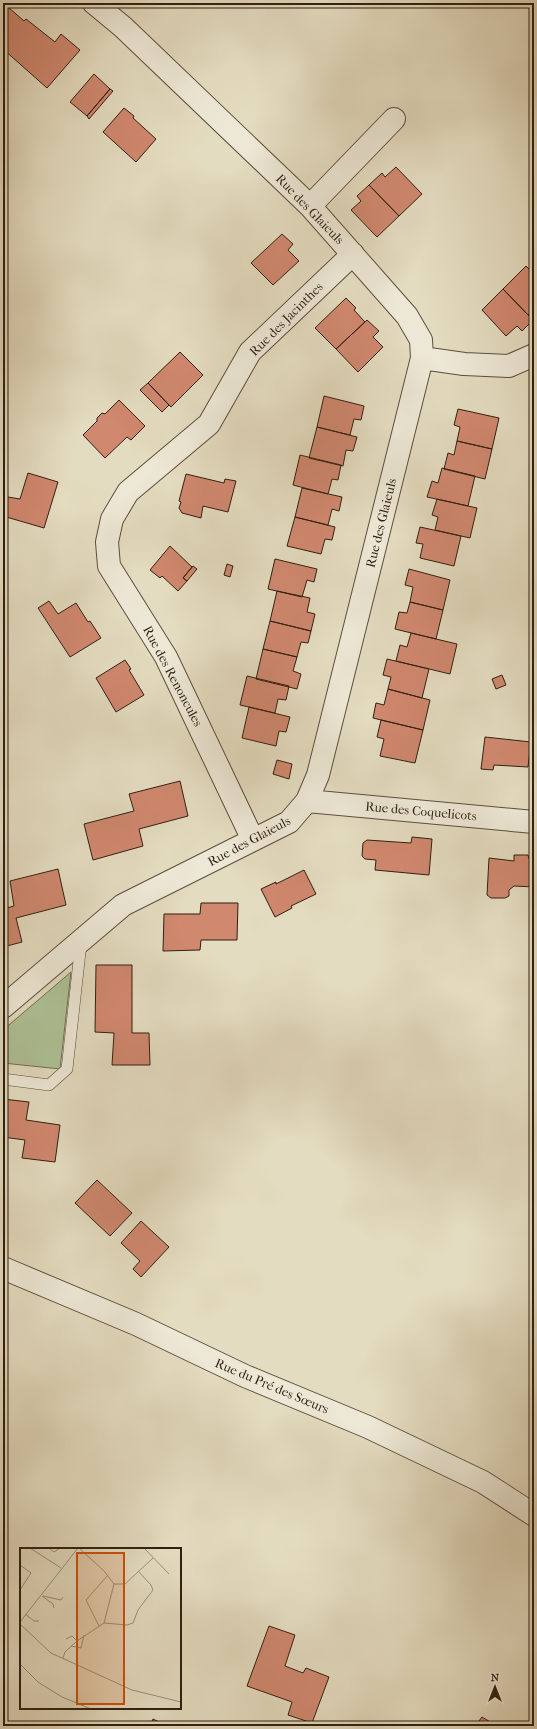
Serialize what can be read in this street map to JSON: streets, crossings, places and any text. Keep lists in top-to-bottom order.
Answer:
{
  "streets": {
    "street": [
      "Rue des Glaieuls",
      "Rue des Jacinthes",
      "Rue des Renoncules",
      "Rue des Coquelicots",
      "Rue du Pré des Sœurs"
    ]
  },
  "crossings": [
    ["Rue des Glaieuls", "Rue des Jacinthes"],
    ["Rue des Glaieuls", "Rue des Renoncules"],
    ["Rue des Glaieuls", "Rue des Coquelicots"],
    ["Rue des Jacinthes", "Rue des Renoncules"]
  ],
  "north": "top"
}
